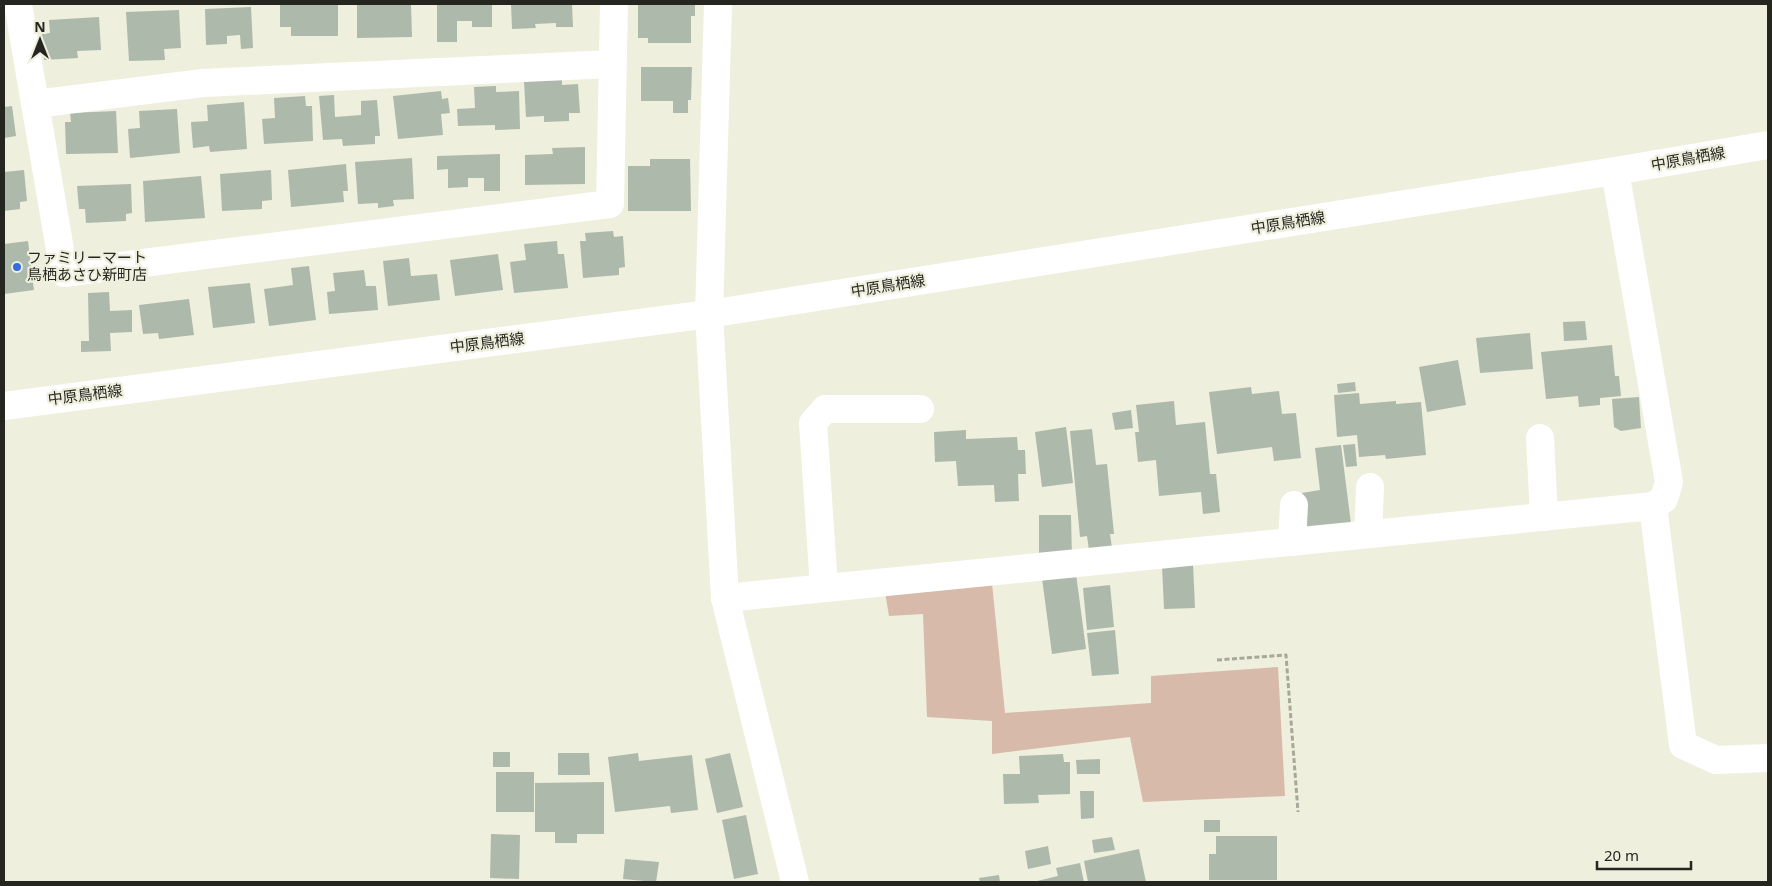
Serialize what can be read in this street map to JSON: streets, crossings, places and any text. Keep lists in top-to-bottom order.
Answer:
{
  "streets": {
    "street": ["中原鳥栖線"]
  },
  "places": ["ファミリーマート 鳥栖あさひ新町店"],
  "scale_bar": "20 m",
  "north": "top"
}
